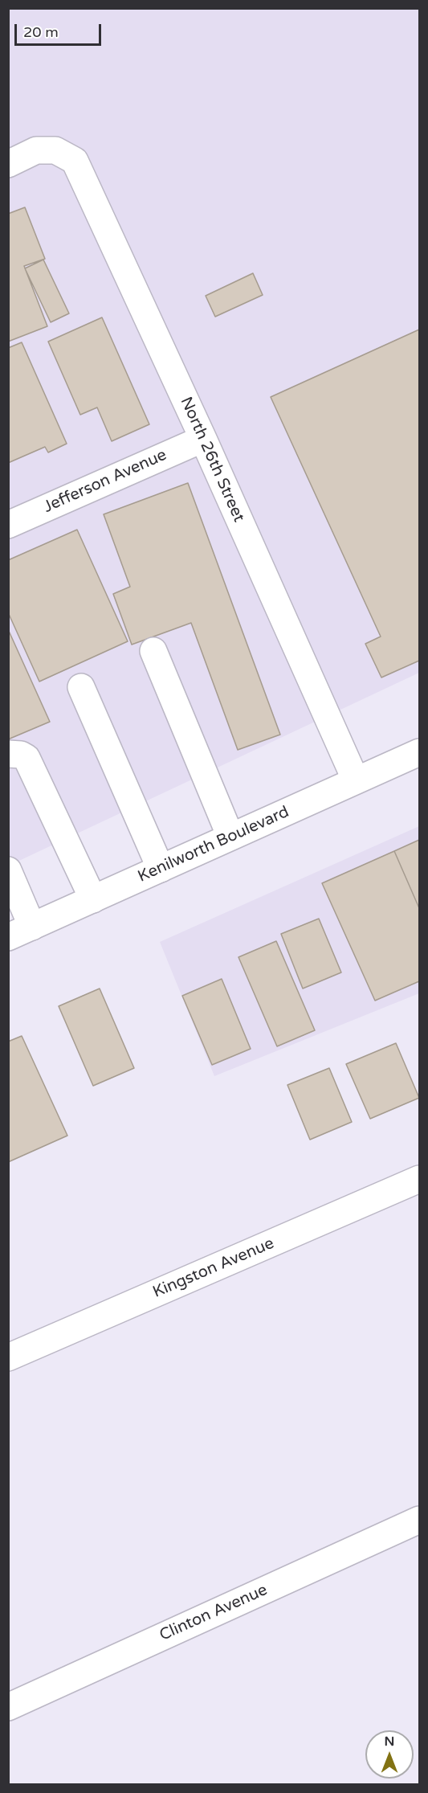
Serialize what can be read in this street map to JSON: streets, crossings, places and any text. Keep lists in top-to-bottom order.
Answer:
{
  "streets": {
    "street": [
      "North 26th Street",
      "Jefferson Avenue",
      "Kenilworth Boulevard",
      "Kingston Avenue",
      "Clinton Avenue"
    ]
  },
  "crossings": [
    ["North 26th Street", "Jefferson Avenue"],
    ["North 26th Street", "Kenilworth Boulevard"]
  ],
  "scale_bar": "20 m",
  "north": "top"
}
